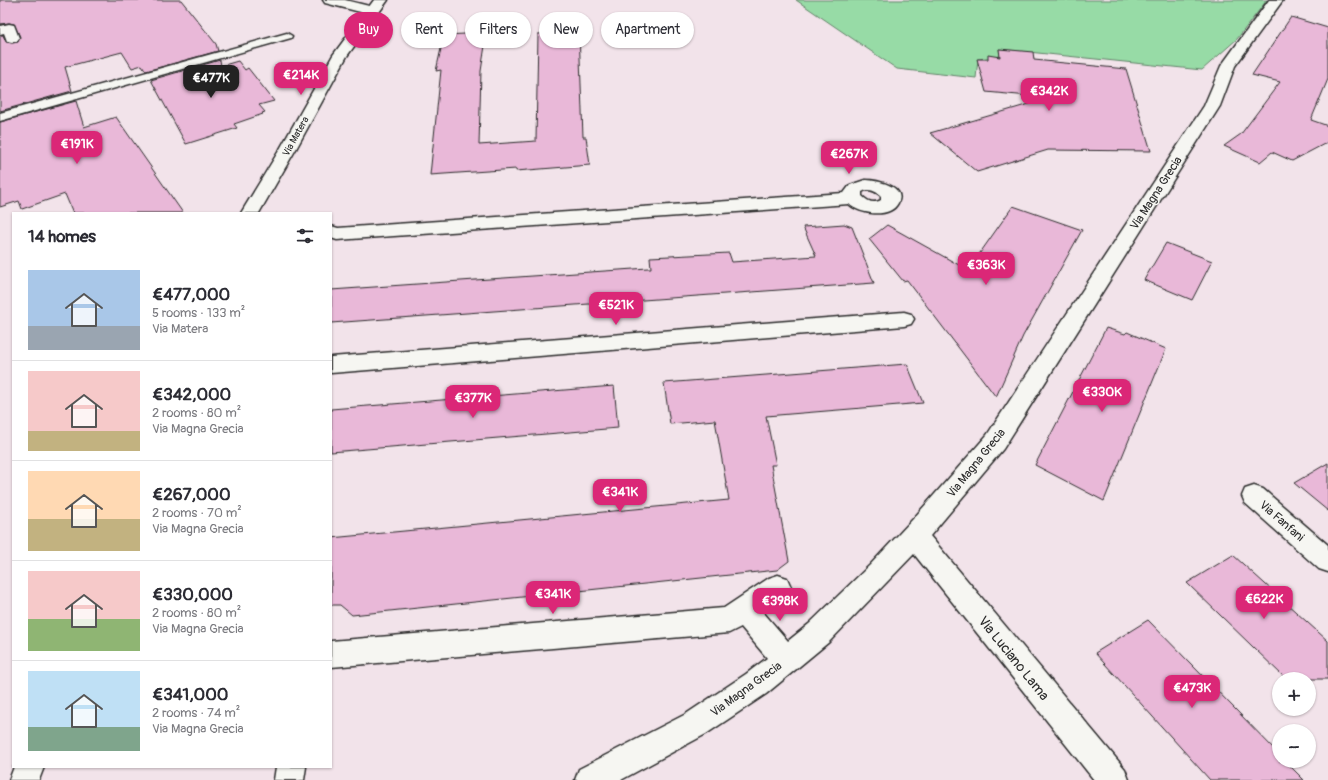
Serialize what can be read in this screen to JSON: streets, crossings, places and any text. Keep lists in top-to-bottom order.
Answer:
{
  "streets": {
    "street": [
      "Via Matera",
      "Via Magna Grecia",
      "Via Fanfani",
      "Via Luciano Lama"
    ]
  },
  "crossings": [
    ["Via Magna Grecia", "Via Luciano Lama"]
  ],
  "page": {
    "chip": [
      "Buy",
      "Rent",
      "Filters",
      "New",
      "Apartment"
    ],
    "price": [
      "€214K",
      "€477K",
      "€342K",
      "€191K",
      "€267K",
      "€363K",
      "€521K",
      "€330K",
      "€377K",
      "€341K",
      "€341K",
      "€622K",
      "€398K",
      "€473K"
    ],
    "heading": "14 homes",
    "list": [
      {
        "name": "€477,000",
        "note": "5 rooms · 133 m² · Via Matera"
      },
      {
        "name": "€342,000",
        "note": "2 rooms · 80 m² · Via Magna Grecia"
      },
      {
        "name": "€267,000",
        "note": "2 rooms · 70 m² · Via Magna Grecia"
      },
      {
        "name": "€330,000",
        "note": "2 rooms · 80 m² · Via Magna Grecia"
      },
      {
        "name": "€341,000",
        "note": "2 rooms · 74 m² · Via Magna Grecia"
      }
    ],
    "map_buttons": ["+", "−"]
  }
}
